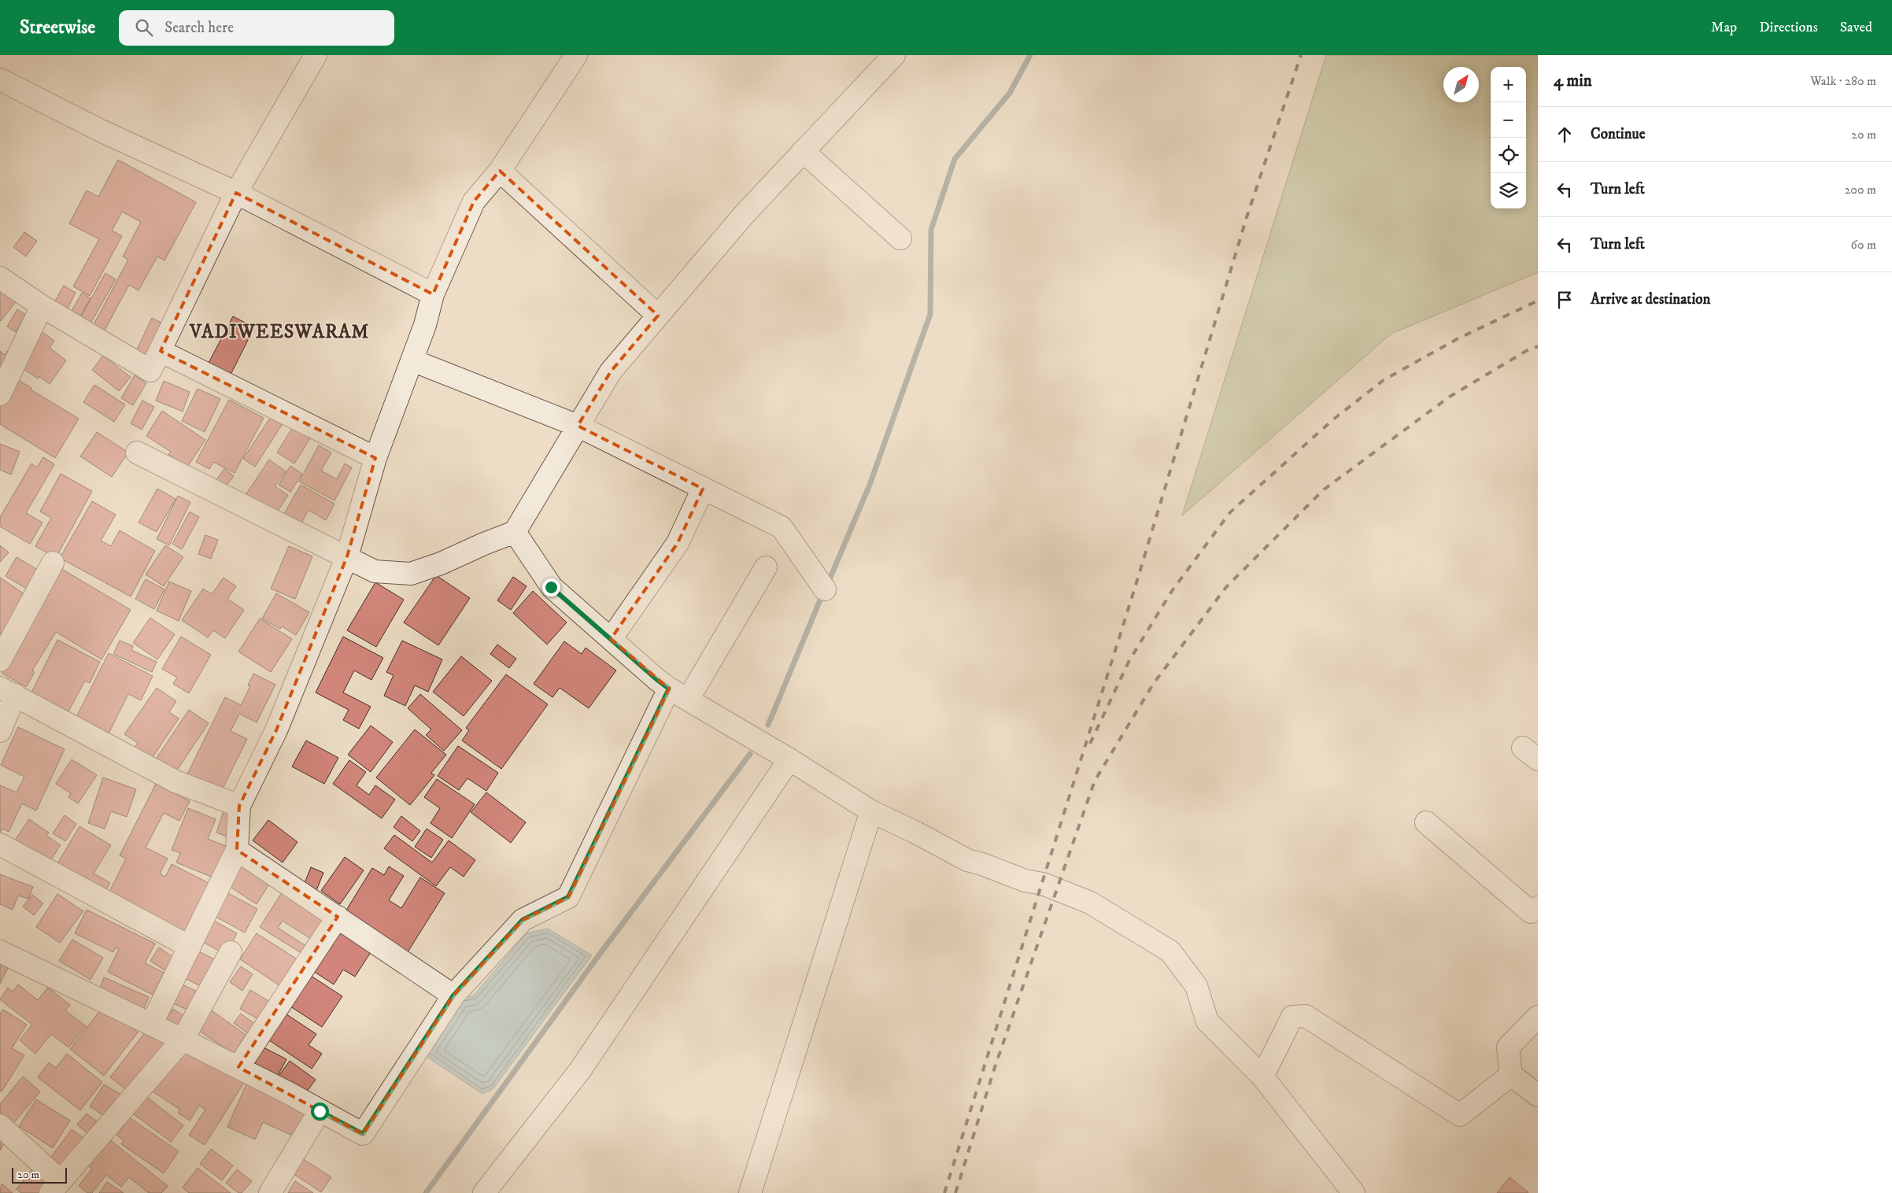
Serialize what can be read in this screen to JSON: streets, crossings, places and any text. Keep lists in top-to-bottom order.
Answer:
{
  "districts": ["VADIWEESWARAM"],
  "scale_bar": "20 m",
  "north": "top right",
  "page": {
    "header": "Streetwise",
    "search": "Search here",
    "nav": ["Map", "Directions", "Saved"],
    "heading": ["4 min", "Walk · 280 m"],
    "map_buttons": ["+", "−"],
    "list": [
      ["Continue", "20 m"],
      ["Turn left", "200 m"],
      ["Turn left", "60 m"],
      "Arrive at destination"
    ],
    "scale": "20 m"
  }
}
